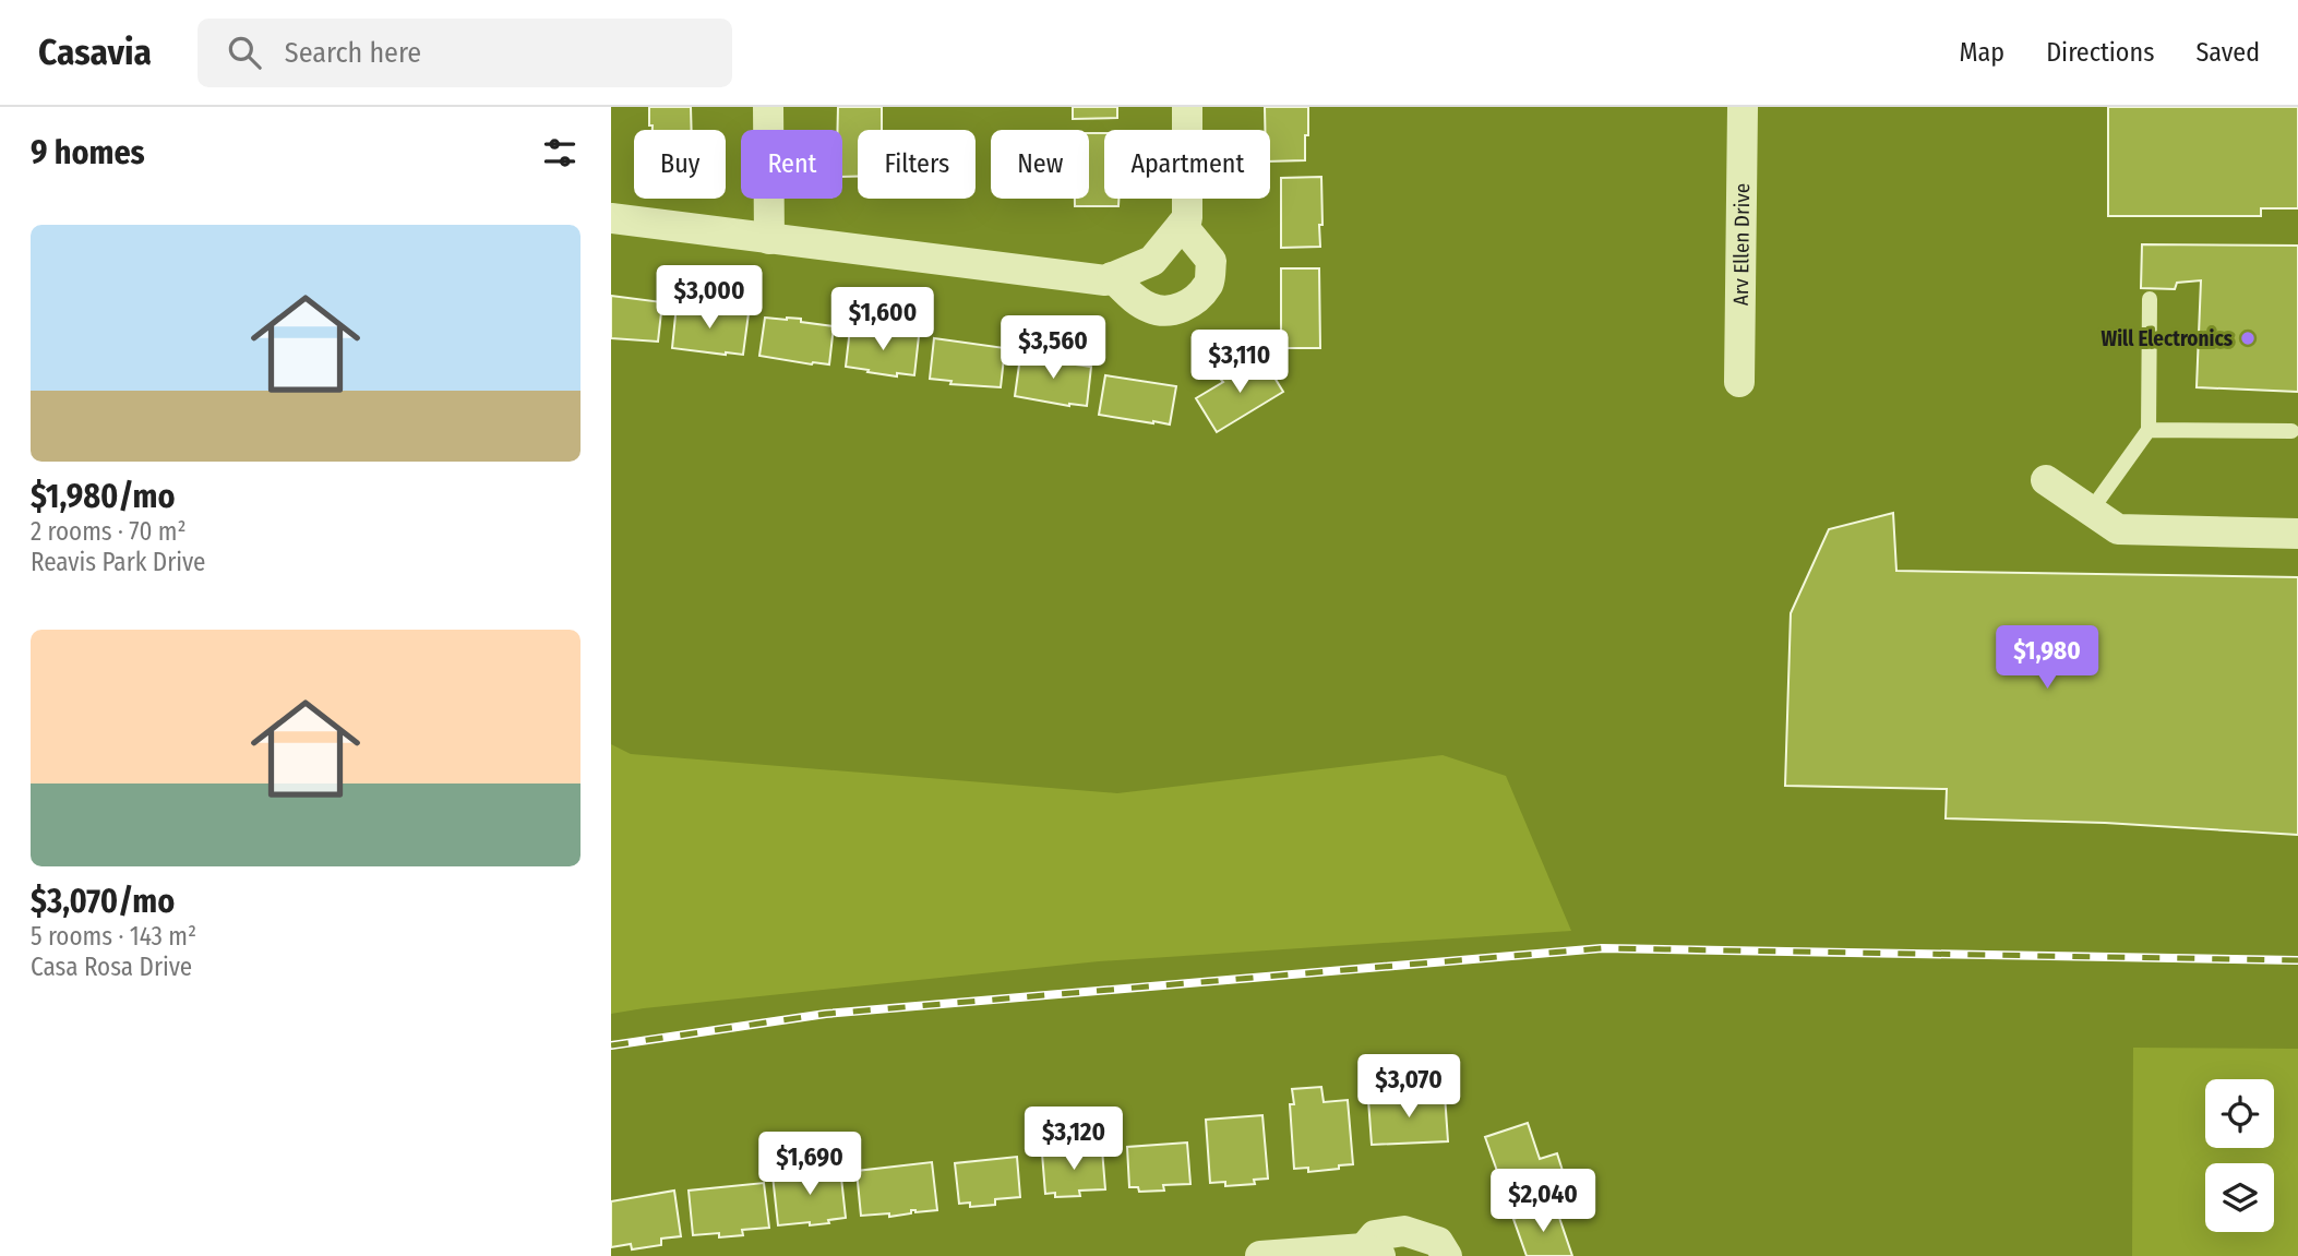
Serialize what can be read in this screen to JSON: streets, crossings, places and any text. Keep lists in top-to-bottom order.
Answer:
{
  "streets": {
    "street": ["Arv Ellen Drive"]
  },
  "places": ["Will Electronics"],
  "page": {
    "header": "Casavia",
    "search": "Search here",
    "nav": ["Map", "Directions", "Saved"],
    "heading": "9 homes",
    "chip": [
      "Buy",
      "Rent",
      "Filters",
      "New",
      "Apartment"
    ],
    "list": [
      {
        "name": "$1,980/mo",
        "note": "2 rooms · 70 m² · Reavis Park Drive"
      },
      {
        "name": "$3,070/mo",
        "note": "5 rooms · 143 m² · Casa Rosa Drive"
      }
    ],
    "price": [
      "$3,000",
      "$1,600",
      "$3,560",
      "$3,110",
      "$1,980",
      "$3,070",
      "$3,120",
      "$1,690",
      "$2,040"
    ]
  }
}
